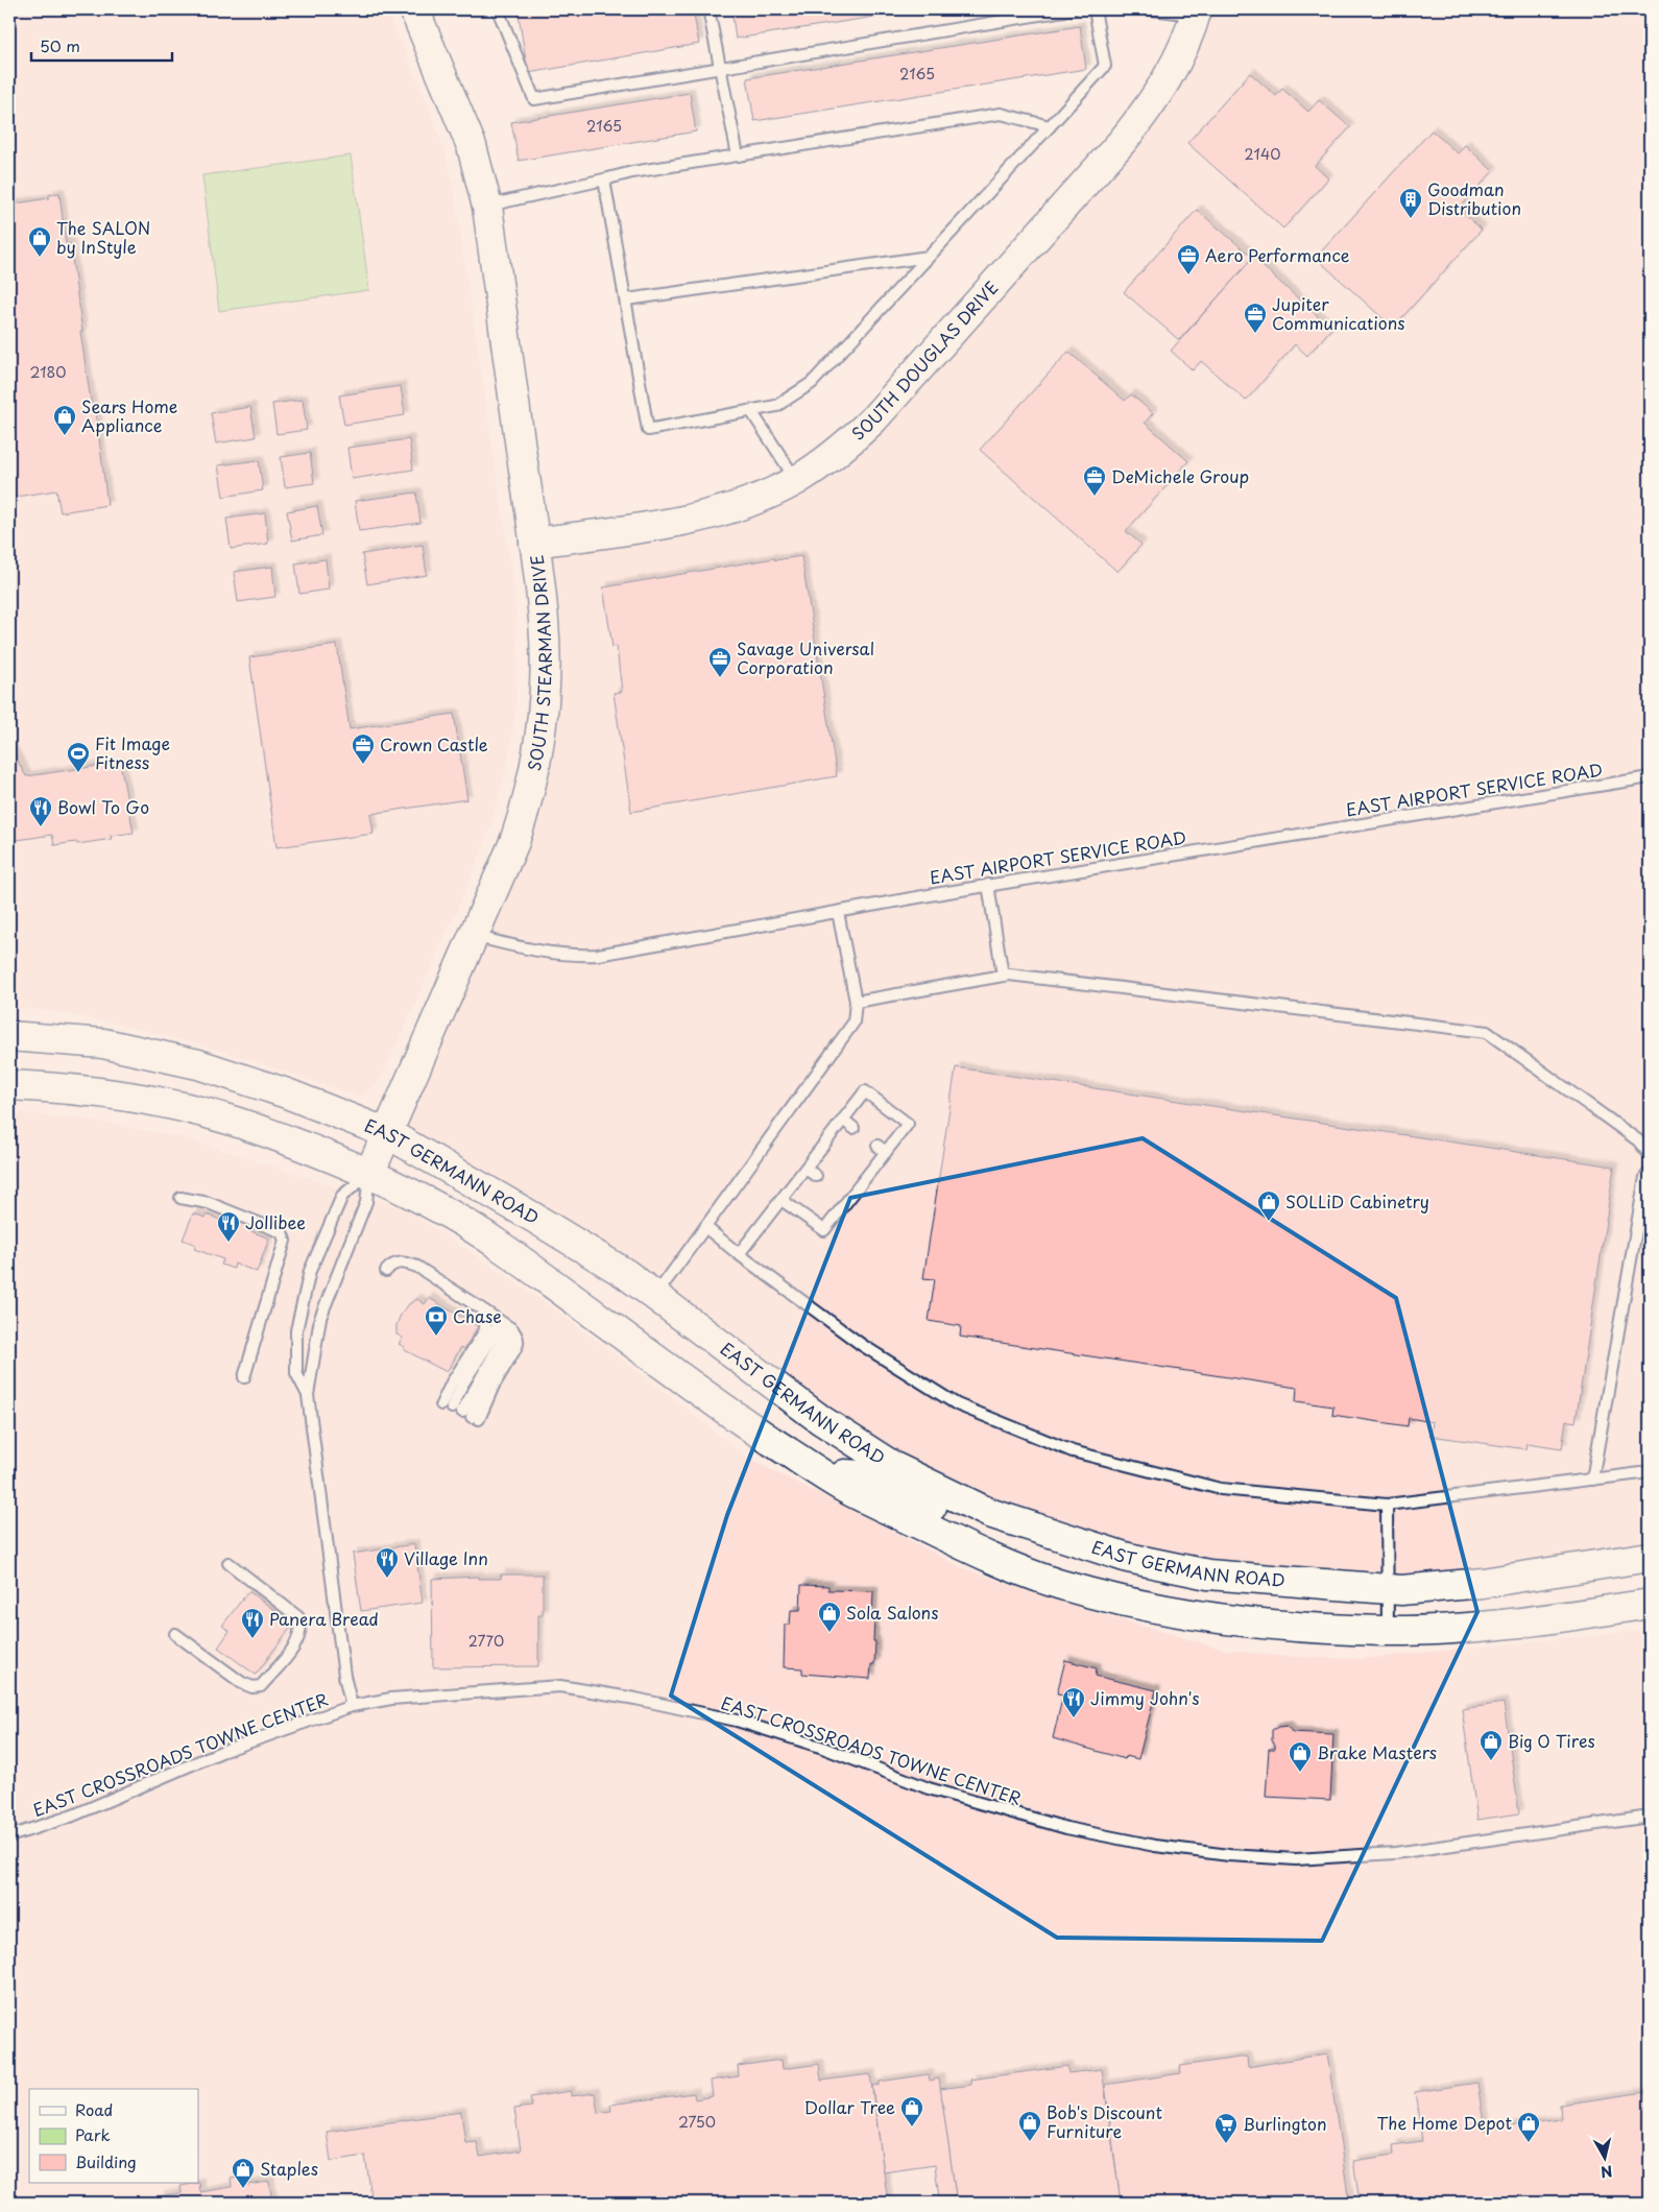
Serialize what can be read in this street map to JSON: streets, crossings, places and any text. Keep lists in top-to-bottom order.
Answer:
{
  "streets": {
    "main road": ["SOUTH DOUGLAS DRIVE", "SOUTH STEARMAN DRIVE", "EAST GERMANN ROAD"],
    "lane": ["EAST AIRPORT SERVICE ROAD", "EAST CROSSROADS TOWNE CENTER"]
  },
  "crossings": [
    ["SOUTH DOUGLAS DRIVE", "SOUTH STEARMAN DRIVE"],
    ["SOUTH STEARMAN DRIVE", "EAST AIRPORT SERVICE ROAD"],
    ["SOUTH STEARMAN DRIVE", "EAST GERMANN ROAD"],
    ["SOUTH STEARMAN DRIVE", "EAST CROSSROADS TOWNE CENTER"]
  ],
  "places": {
    "building": ["Goodman Distribution"],
    "shop": [
      "The SALON by InStyle",
      "Sears Home Appliance",
      "SOLLiD Cabinetry",
      "Sola Salons",
      "Big O Tires",
      "Brake Masters",
      "Dollar Tree",
      "Bob's Discount Furniture",
      "The Home Depot",
      "Staples"
    ],
    "office": [
      "Aero Performance",
      "Jupiter Communications",
      "DeMichele Group",
      "Savage Universal Corporation",
      "Crown Castle"
    ],
    "sports": ["Fit Image Fitness"],
    "restaurant": [
      "Bowl To Go",
      "Jollibee",
      "Village Inn",
      "Panera Bread",
      "Jimmy John's"
    ],
    "bank": ["Chase"],
    "supermarket": ["Burlington"]
  },
  "house_numbers": [
    "2165",
    "2165",
    "2140",
    "2180",
    "2770",
    "2750"
  ],
  "legend": ["Road", "Park", "Building"],
  "scale_bar": "50 m",
  "north": "bottom"
}
